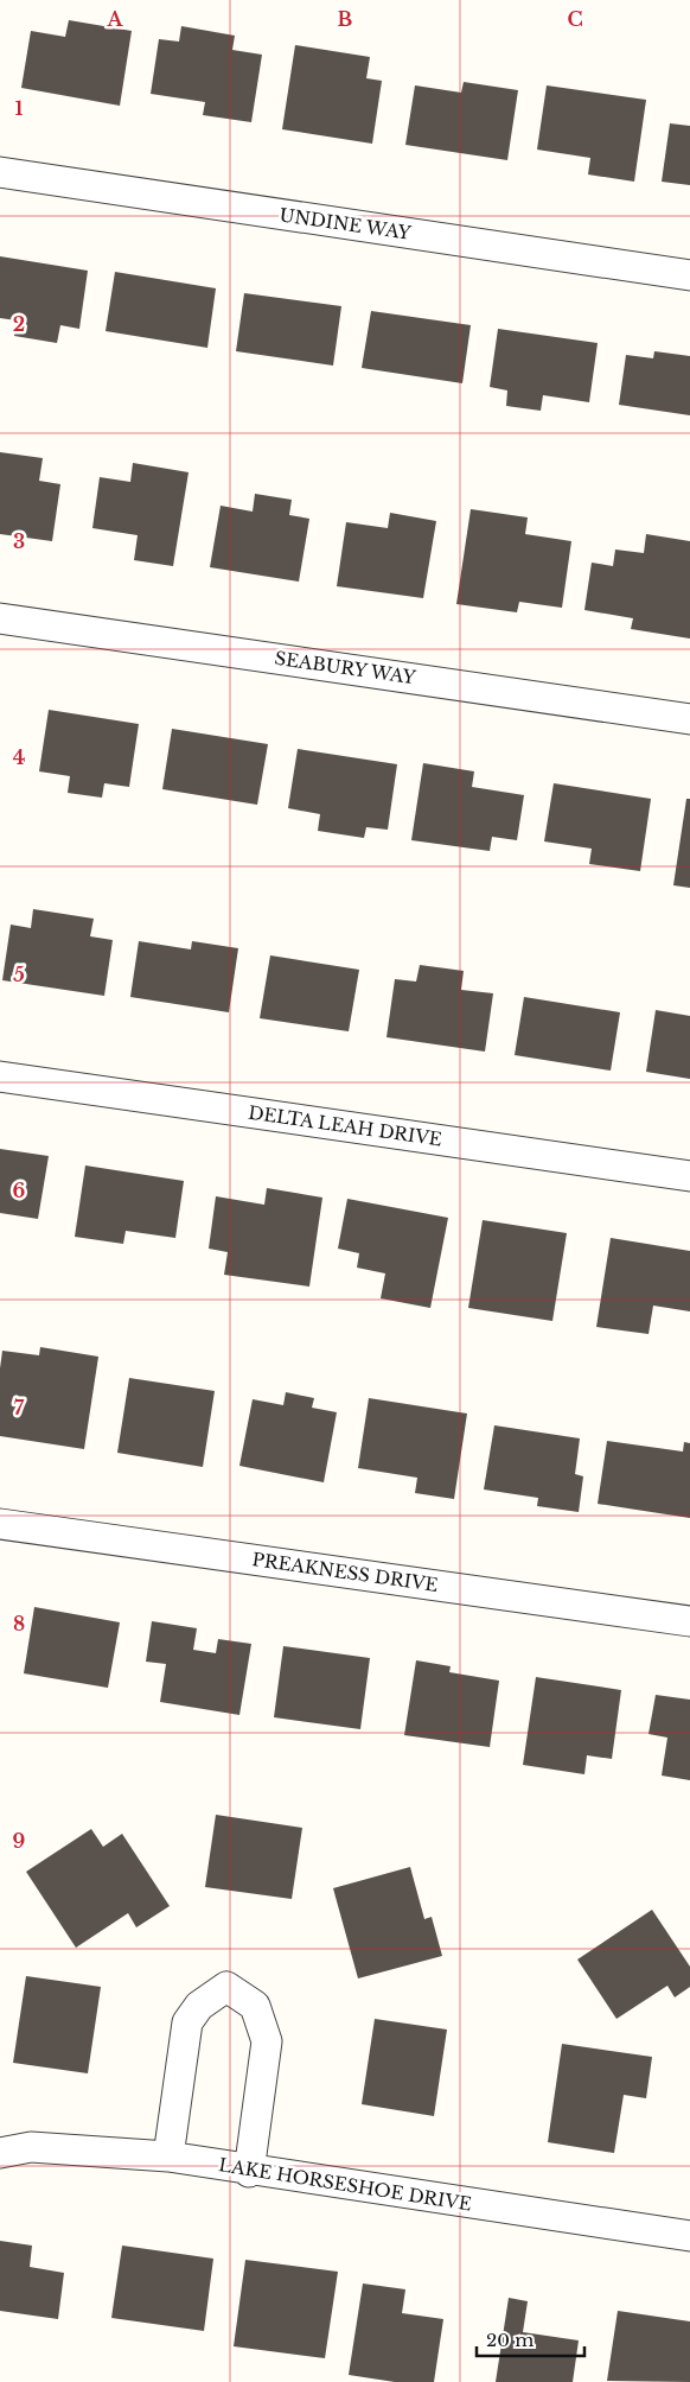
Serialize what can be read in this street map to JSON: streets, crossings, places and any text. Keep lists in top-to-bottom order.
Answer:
{
  "streets": {
    "street": [
      "UNDINE WAY",
      "SEABURY WAY",
      "DELTA LEAH DRIVE",
      "PREAKNESS DRIVE",
      "LAKE HORSESHOE DRIVE"
    ]
  },
  "scale_bar": "20 m",
  "grid": {
    "columns": ["A", "B", "C"],
    "rows": [
      "1",
      "2",
      "3",
      "4",
      "5",
      "6",
      "7",
      "8",
      "9"
    ]
  }
}
